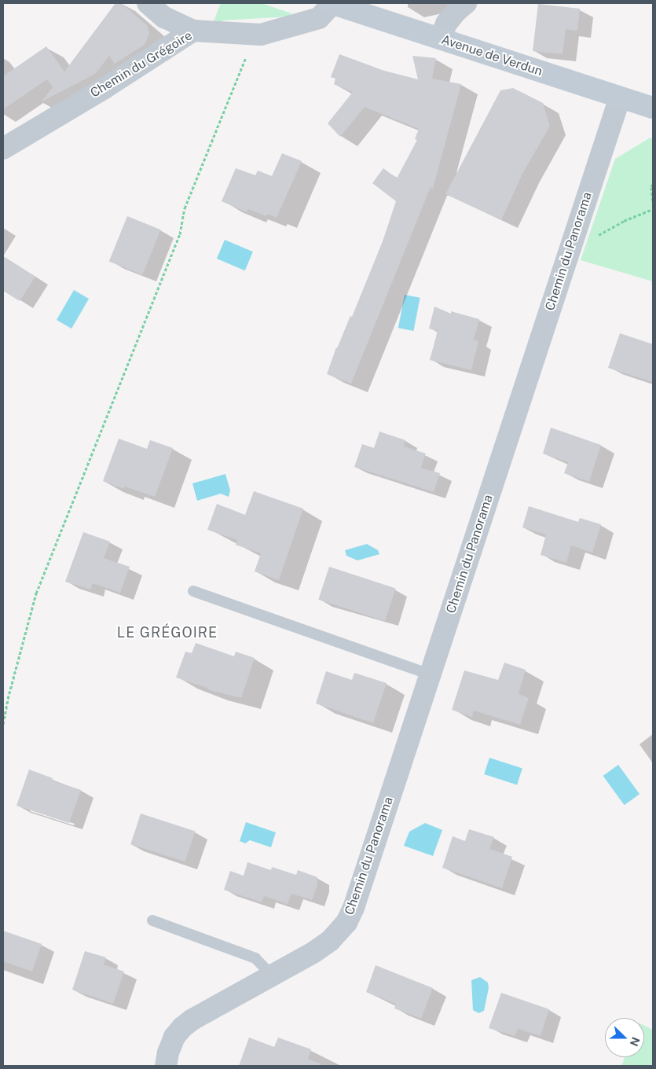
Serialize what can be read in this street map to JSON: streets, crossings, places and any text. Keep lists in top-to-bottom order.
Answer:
{
  "streets": {
    "street": ["Avenue de Verdun", "Chemin du Grégoire", "Chemin du Panorama"]
  },
  "crossings": [
    ["Avenue de Verdun", "Chemin du Grégoire"],
    ["Avenue de Verdun", "Chemin du Panorama"]
  ],
  "districts": ["LE GRÉGOIRE"],
  "north": "right"
}
